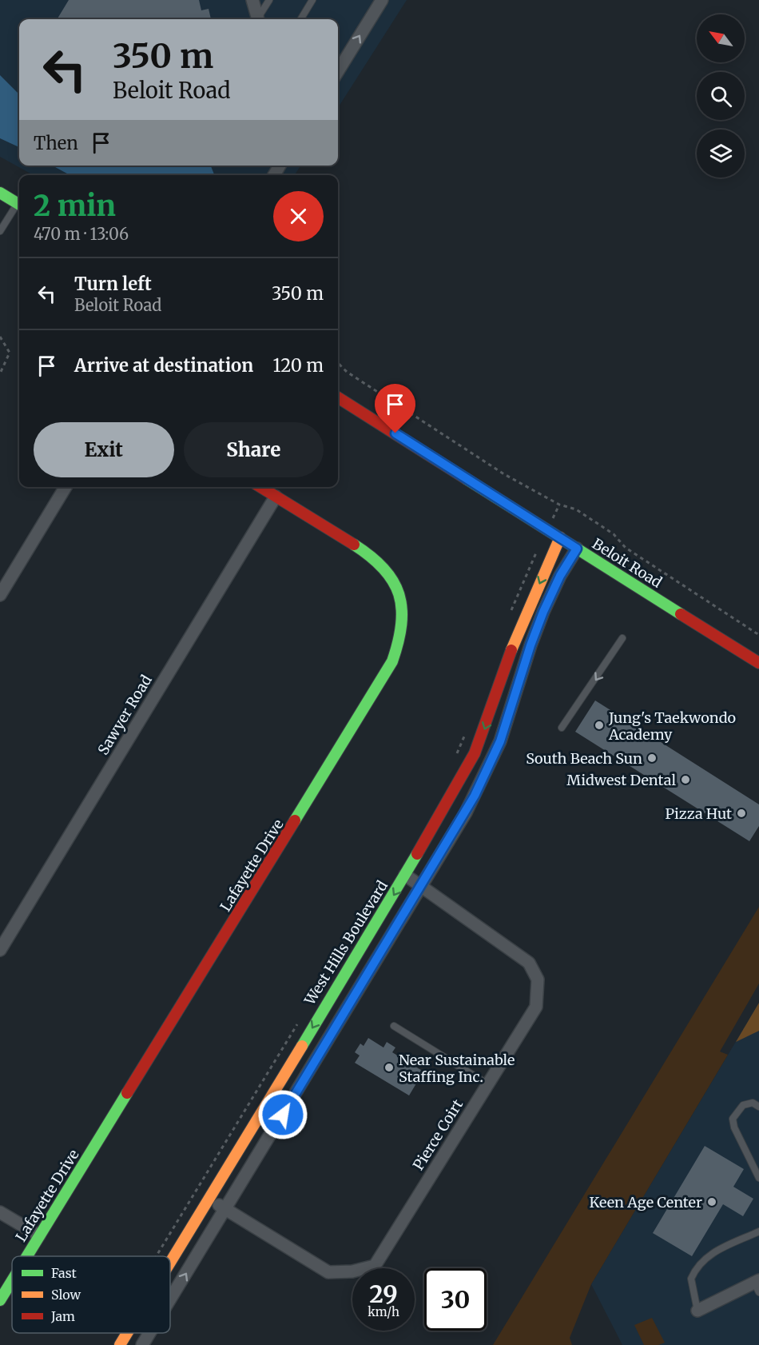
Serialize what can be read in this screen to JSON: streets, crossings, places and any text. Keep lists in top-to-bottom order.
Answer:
{
  "streets": {
    "street": [
      "Beloit Road",
      "Sawyer Road",
      "Lafayette Drive",
      "West Hills Boulevard",
      "Pierce Coirt"
    ]
  },
  "crossings": [
    ["Beloit Road", "West Hills Boulevard"],
    ["Sawyer Road", "Lafayette Drive"],
    ["West Hills Boulevard", "Pierce Coirt"]
  ],
  "places": [
    "Jung's Taekwondo Academy",
    "South Beach Sun",
    "Midwest Dental",
    "Pizza Hut",
    "Near Sustainable Staffing Inc.",
    "Keen Age Center"
  ],
  "legend": ["Fast", "Slow", "Jam"],
  "north": "top left",
  "page": {
    "turn": ["350 m", "Beloit Road"],
    "then": "Then",
    "heading": ["2 min", "470 m · 13:06"],
    "list": [
      {
        "name": "Turn left",
        "note": "Beloit Road",
        "value": "350 m"
      },
      {
        "name": "Arrive at destination",
        "value": "120 m"
      }
    ],
    "buttons": ["Exit", "Share"],
    "speed": "29 km/h",
    "limit": "30"
  }
}
